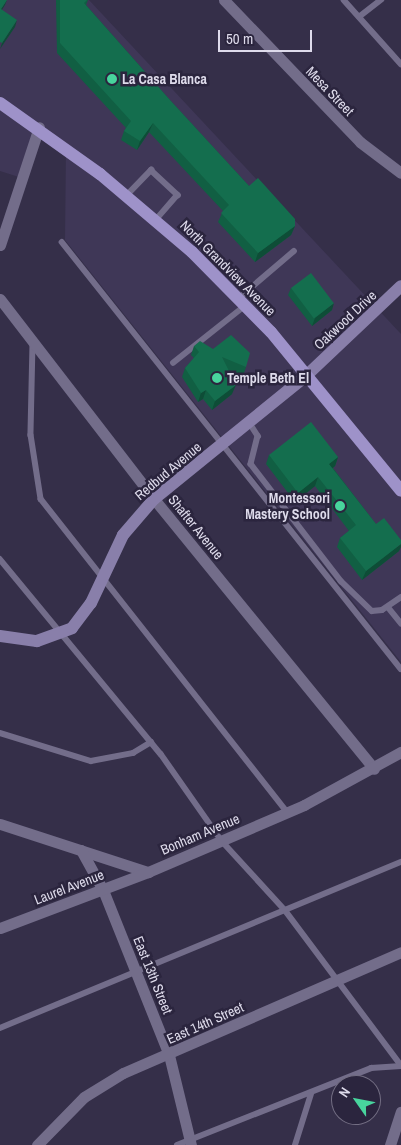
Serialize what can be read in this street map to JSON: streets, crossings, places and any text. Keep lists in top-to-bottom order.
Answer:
{
  "streets": {
    "main road": ["North Grandview Avenue"],
    "street": [
      "Mesa Street",
      "Oakwood Drive",
      "Redbud Avenue",
      "Shafter Avenue",
      "Bonham Avenue",
      "Laurel Avenue",
      "East 13th Street",
      "East 14th Street"
    ]
  },
  "crossings": [
    ["North Grandview Avenue", "Oakwood Drive"],
    ["North Grandview Avenue", "Redbud Avenue"],
    ["Oakwood Drive", "Redbud Avenue"],
    ["Redbud Avenue", "Shafter Avenue"],
    ["Shafter Avenue", "Bonham Avenue"],
    ["Bonham Avenue", "Laurel Avenue"],
    ["Laurel Avenue", "East 13th Street"],
    ["East 13th Street", "East 14th Street"]
  ],
  "places": ["La Casa Blanca", "Temple Beth El", "Montessori Mastery School"],
  "scale_bar": "50 m",
  "north": "top left"
}
